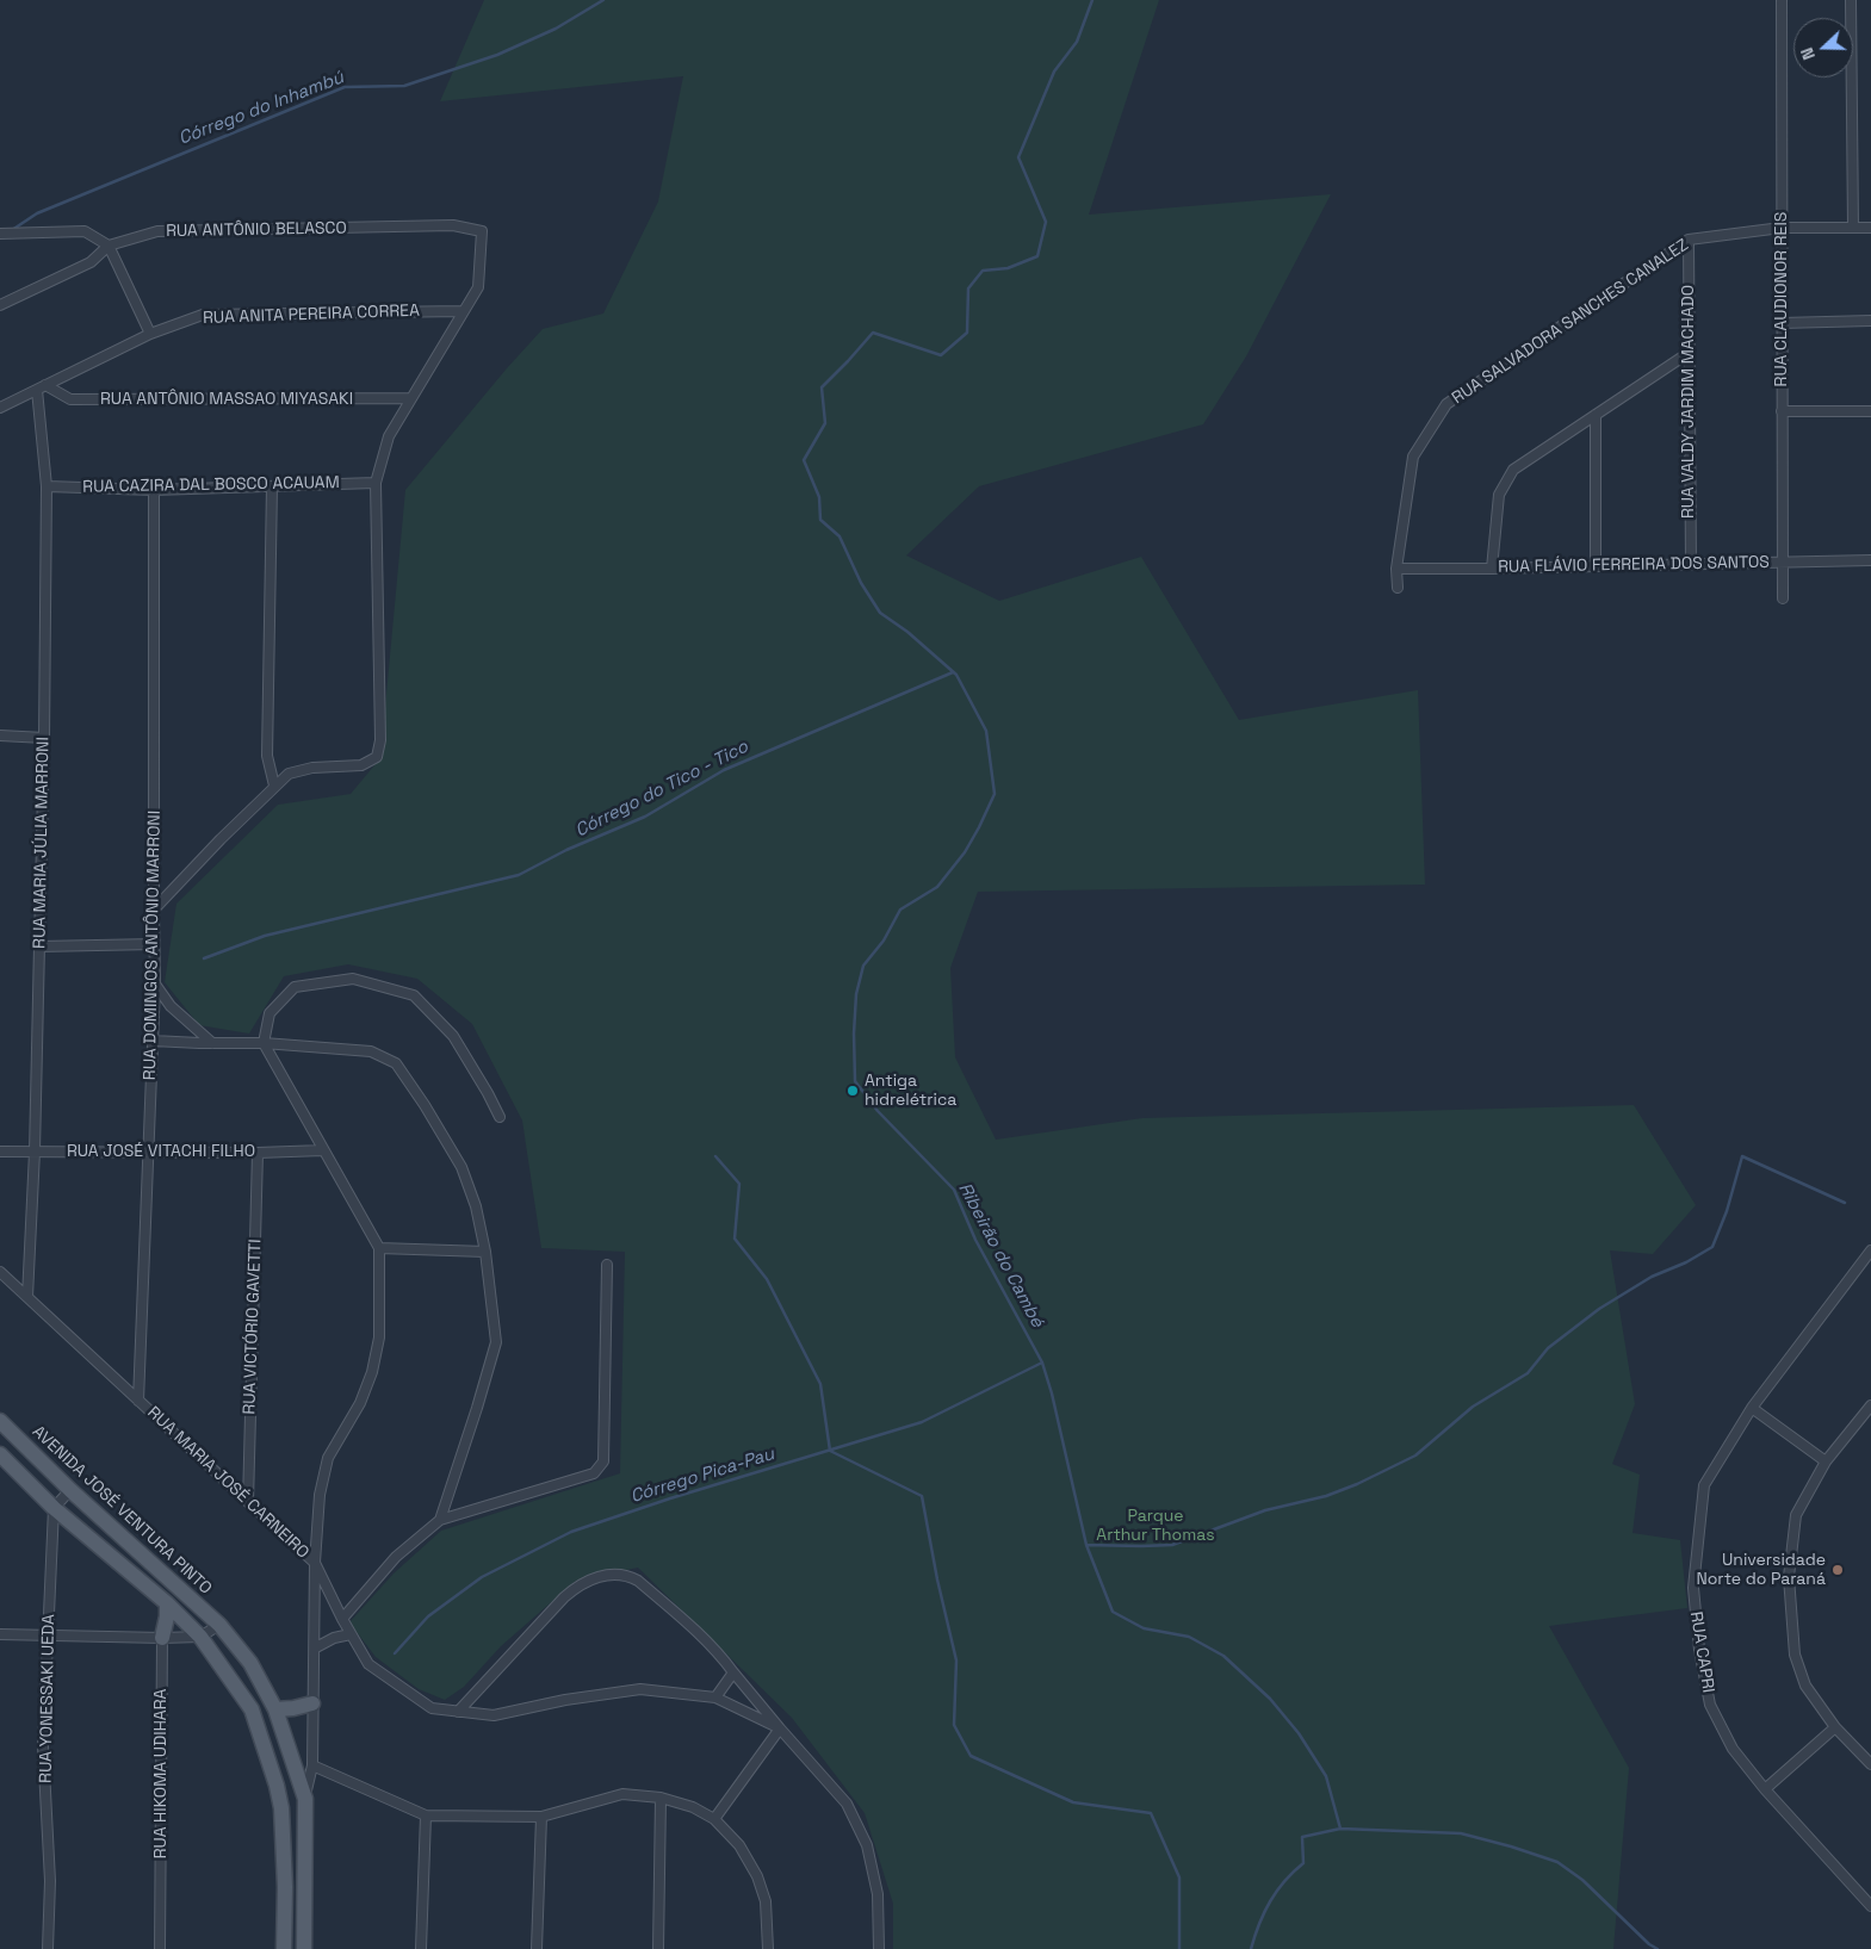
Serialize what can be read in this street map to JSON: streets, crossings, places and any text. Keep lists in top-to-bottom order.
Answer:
{
  "streets": {
    "main road": ["AVENIDA JOSÉ VENTURA PINTO"],
    "street": [
      "RUA ANTÔNIO BELASCO",
      "RUA CLAUDIONOR REIS",
      "RUA ANITA PEREIRA CORREA",
      "RUA SALVADORA SANCHES CANALEZ",
      "RUA ANTÔNIO MASSAO MIYASAKI",
      "RUA VALDY JARDIM MACHADO",
      "RUA CAZIRA DAL BOSCO ACAUAM",
      "RUA FLÁVIO FERREIRA DOS SANTOS",
      "RUA MARIA JÚLIA MARRONI",
      "RUA DOMINGOS ANTÔNIO MARRONI",
      "RUA JOSÉ VITACHI FILHO",
      "RUA VICTÓRIO GAVETTI",
      "RUA MARIA JOSÉ CARNEIRO",
      "RUA CAPRI",
      "RUA YONESSAKI UEDA",
      "RUA HIKOMA UDIHARA"
    ]
  },
  "crossings": [
    ["RUA ANTÔNIO BELASCO", "RUA ANITA PEREIRA CORREA"],
    ["RUA CLAUDIONOR REIS", "RUA SALVADORA SANCHES CANALEZ"],
    ["RUA CLAUDIONOR REIS", "RUA FLÁVIO FERREIRA DOS SANTOS"],
    ["RUA ANITA PEREIRA CORREA", "RUA ANTÔNIO MASSAO MIYASAKI"],
    ["RUA ANITA PEREIRA CORREA", "RUA MARIA JÚLIA MARRONI"],
    ["RUA SALVADORA SANCHES CANALEZ", "RUA VALDY JARDIM MACHADO"],
    ["RUA SALVADORA SANCHES CANALEZ", "RUA FLÁVIO FERREIRA DOS SANTOS"],
    ["RUA ANTÔNIO MASSAO MIYASAKI", "RUA MARIA JÚLIA MARRONI"],
    ["RUA VALDY JARDIM MACHADO", "RUA FLÁVIO FERREIRA DOS SANTOS"],
    ["RUA CAZIRA DAL BOSCO ACAUAM", "RUA MARIA JÚLIA MARRONI"],
    ["RUA CAZIRA DAL BOSCO ACAUAM", "RUA DOMINGOS ANTÔNIO MARRONI"],
    ["RUA MARIA JÚLIA MARRONI", "RUA JOSÉ VITACHI FILHO"],
    ["RUA MARIA JÚLIA MARRONI", "RUA MARIA JOSÉ CARNEIRO"],
    ["RUA DOMINGOS ANTÔNIO MARRONI", "RUA JOSÉ VITACHI FILHO"],
    ["RUA DOMINGOS ANTÔNIO MARRONI", "RUA MARIA JOSÉ CARNEIRO"],
    ["RUA JOSÉ VITACHI FILHO", "RUA VICTÓRIO GAVETTI"],
    ["RUA VICTÓRIO GAVETTI", "RUA MARIA JOSÉ CARNEIRO"]
  ],
  "water": [
    "Córrego do Inhambú",
    "Córrego do Tico - Tico",
    "Ribeirão do Cambé",
    "Córrego Pica-Pau"
  ],
  "parks": ["Parque Arthur Thomas"],
  "places": ["Antiga hidrelétrica", "Universidade Norte do Paraná"],
  "north": "left"
}
